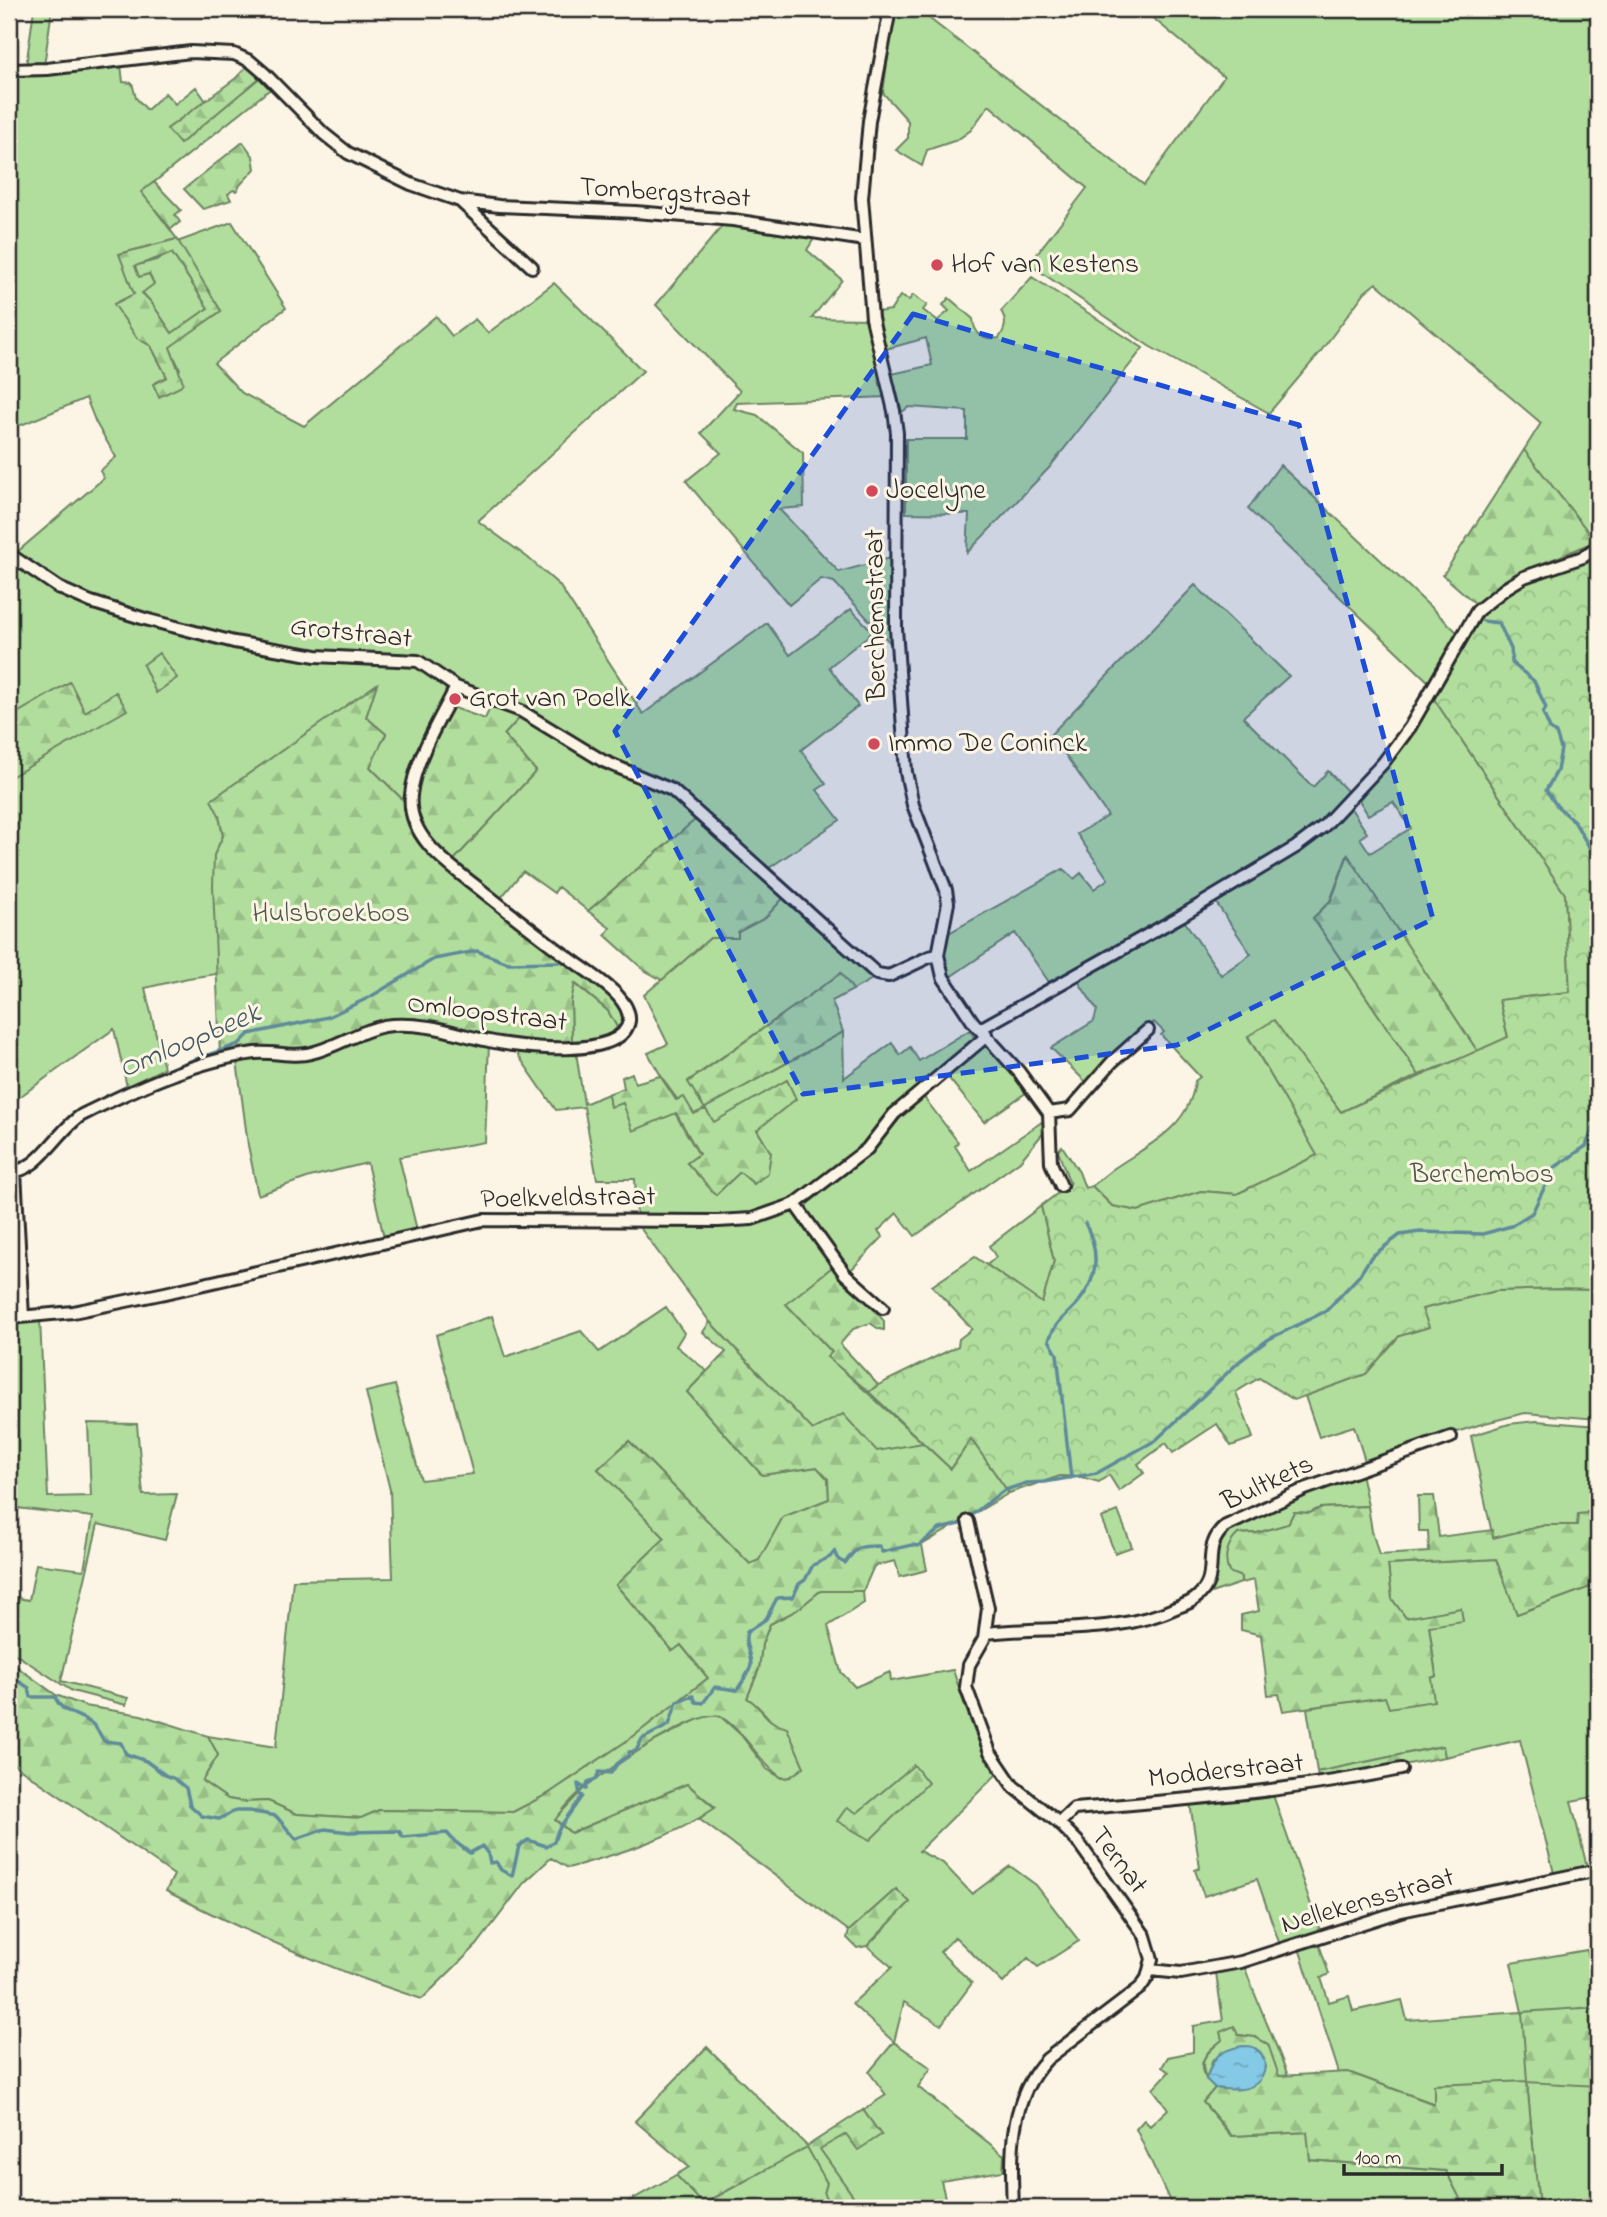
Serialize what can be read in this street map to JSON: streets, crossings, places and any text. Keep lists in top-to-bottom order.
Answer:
{
  "streets": {
    "street": [
      "Tombergstraat",
      "Berchemstraat",
      "Grotstraat",
      "Omloopstraat",
      "Poelkveldstraat",
      "Bultkets",
      "Modderstraat",
      "Ternat",
      "Nellekensstraat"
    ]
  },
  "crossings": [
    ["Tombergstraat", "Berchemstraat"],
    ["Berchemstraat", "Grotstraat"],
    ["Grotstraat", "Omloopstraat"],
    ["Bultkets", "Ternat"],
    ["Modderstraat", "Ternat"],
    ["Ternat", "Nellekensstraat"]
  ],
  "water": ["Omloopbeek"],
  "parks": ["Hulsbroekbos", "Berchembos"],
  "places": [
    "Hof van Kestens",
    "Jocelyne",
    "Grot van Poelk",
    "Immo De Coninck"
  ],
  "scale_bar": "100 m"
}
